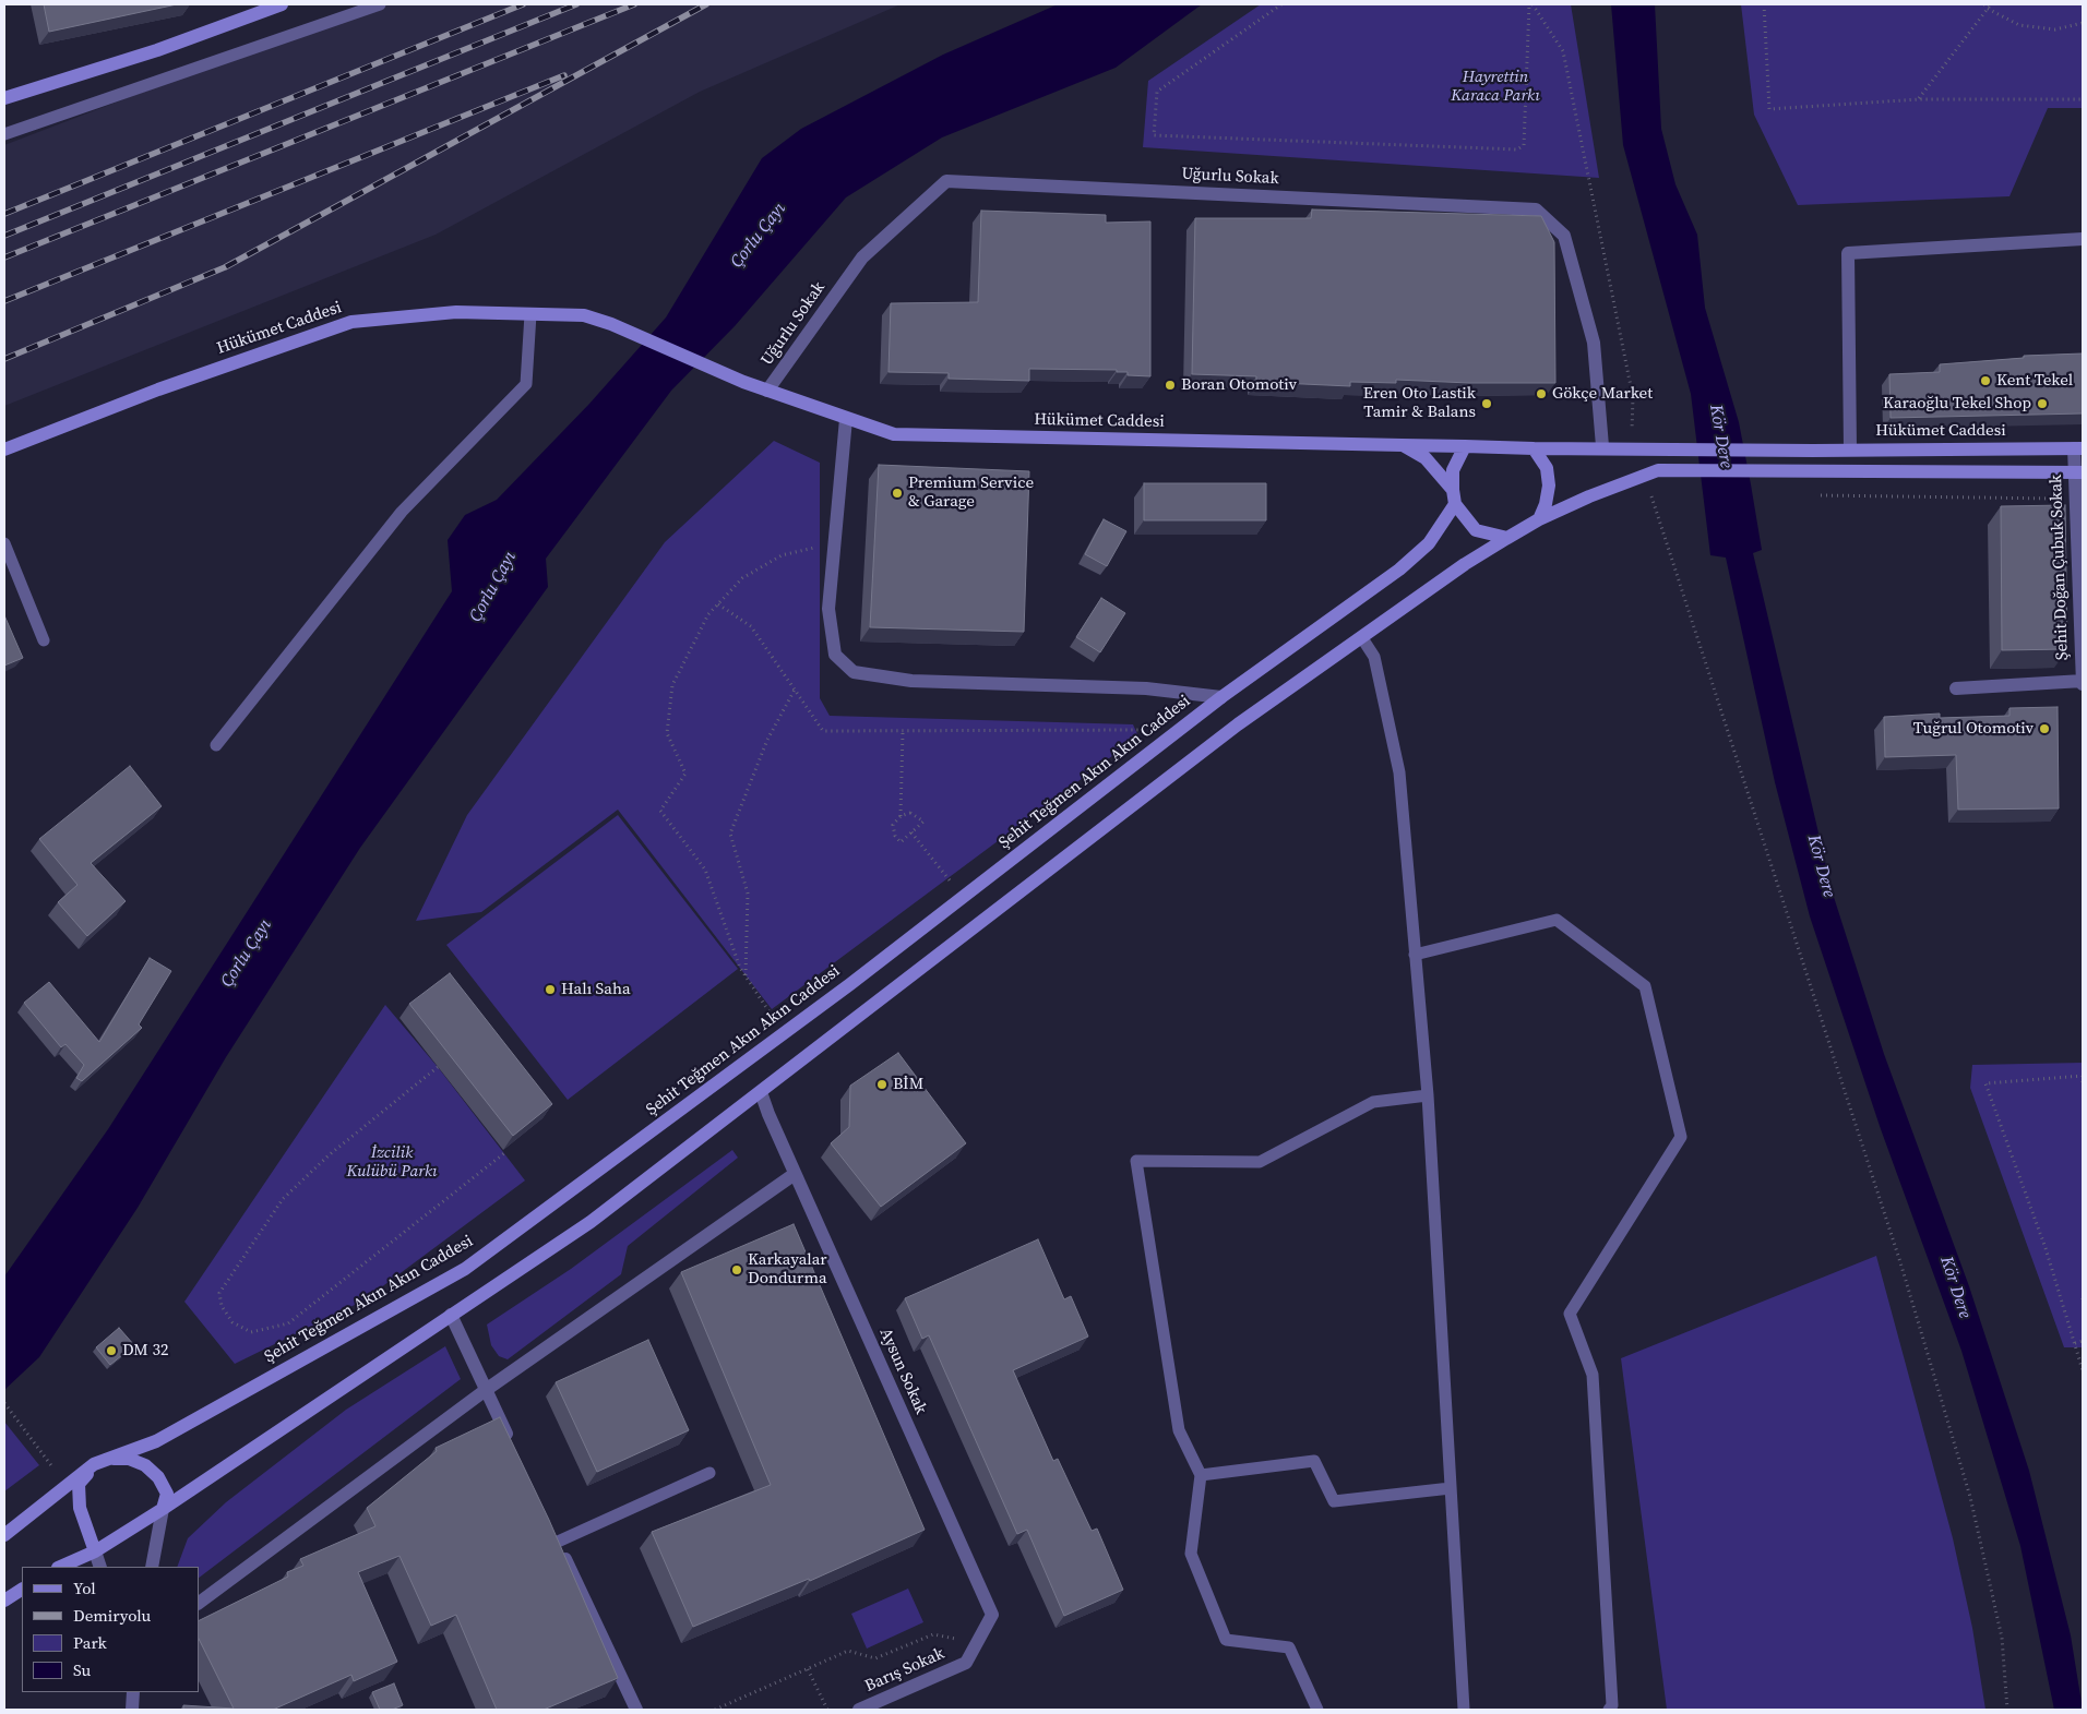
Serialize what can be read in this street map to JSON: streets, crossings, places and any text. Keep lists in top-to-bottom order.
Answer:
{
  "streets": {
    "main road": ["Hükümet Caddesi", "Şehit Teğmen Akın Akın Caddesi"],
    "street": [
      "Uğurlu Sokak",
      "Şehit Doğan Çubuk Sokak",
      "Aysun Sokak",
      "Barış Sokak"
    ]
  },
  "crossings": [
    ["Uğurlu Sokak", "Hükümet Caddesi"],
    ["Hükümet Caddesi", "Şehit Doğan Çubuk Sokak"],
    ["Hükümet Caddesi", "Şehit Teğmen Akın Akın Caddesi"],
    ["Aysun Sokak", "Barış Sokak"]
  ],
  "water": ["Çorlu Çayı", "Kör Dere"],
  "parks": ["Hayrettin Karaca Parkı", "İzcilik Kulübü Parkı"],
  "places": [
    "Kent Tekel",
    "Boran Otomotiv",
    "Gökçe Market",
    "Eren Oto Lastik Tamir & Balans",
    "Karaoğlu Tekel Shop",
    "Premium Service & Garage",
    "Tuğrul Otomotiv",
    "Halı Saha",
    "BİM",
    "Karkayalar Dondurma",
    "DM 32"
  ],
  "legend": [
    "Yol",
    "Demiryolu",
    "Park",
    "Su"
  ]
}
